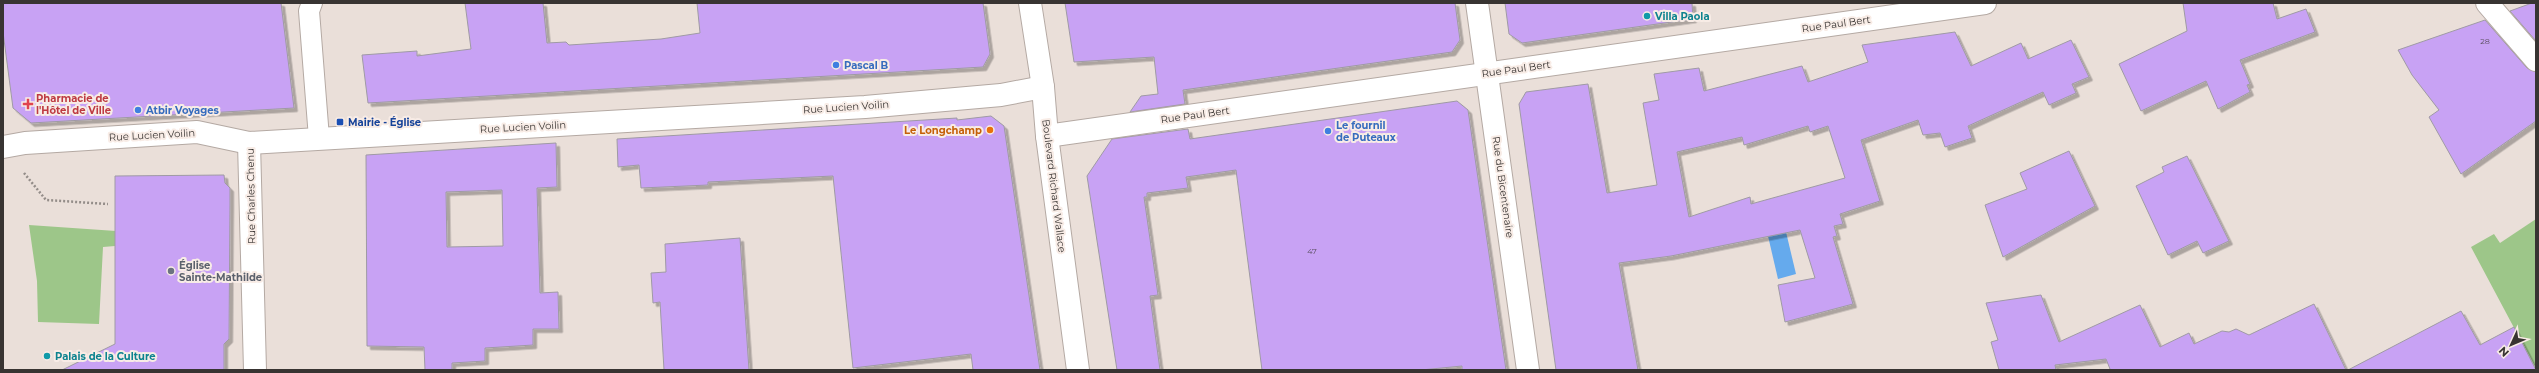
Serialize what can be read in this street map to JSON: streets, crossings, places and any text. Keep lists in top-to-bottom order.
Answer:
{
  "streets": {
    "street": [
      "Rue Paul Bert",
      "Rue Lucien Voilin",
      "Boulevard Richard Wallace",
      "Rue du Bicentenaire",
      "Rue Charles Chenu"
    ]
  },
  "crossings": [
    ["Rue Paul Bert", "Boulevard Richard Wallace"],
    ["Rue Paul Bert", "Rue du Bicentenaire"],
    ["Rue Lucien Voilin", "Boulevard Richard Wallace"],
    ["Rue Lucien Voilin", "Rue Charles Chenu"]
  ],
  "places": {
    "other": [
      "Villa Paola",
      "Pascal B",
      "Atbir Voyages",
      "Le Longchamp",
      "Le fournil de Puteaux",
      "Église Sainte-Mathilde",
      "Palais de la Culture"
    ],
    "health": ["Pharmacie de l'Hôtel de Ville"],
    "transit": ["Mairie - Église"]
  },
  "house_numbers": ["28", "47"],
  "north": "bottom left"
}
